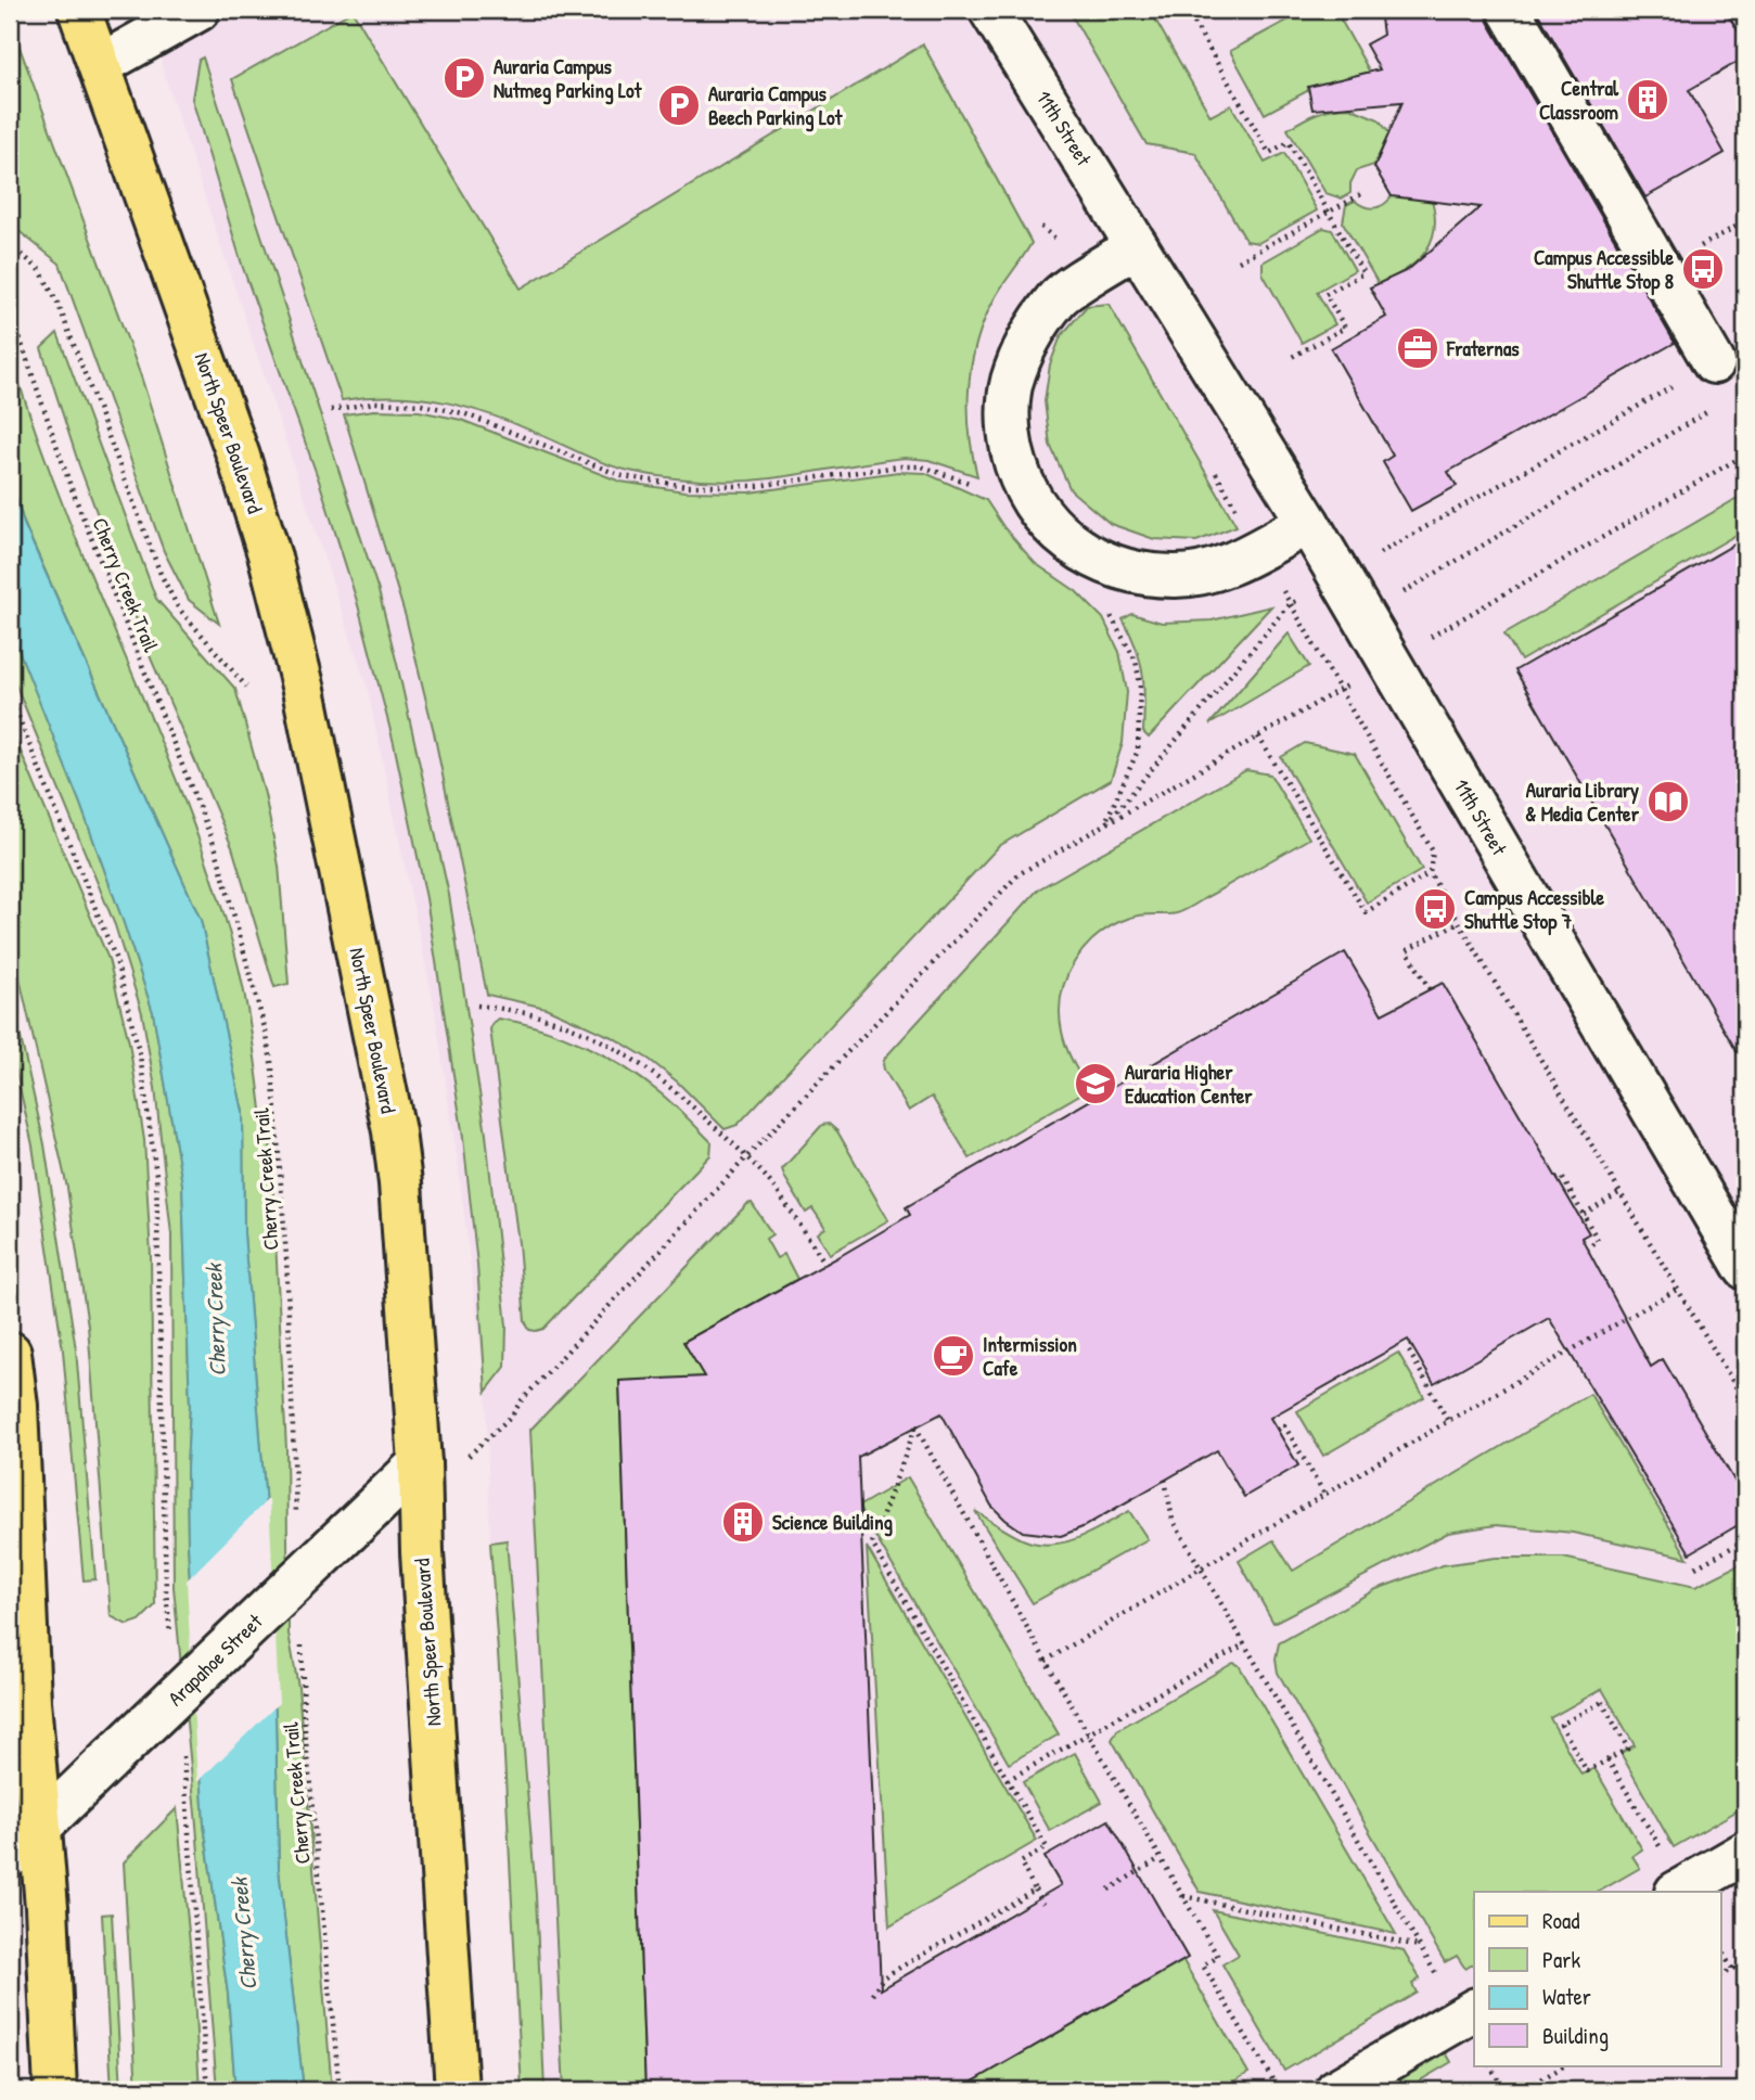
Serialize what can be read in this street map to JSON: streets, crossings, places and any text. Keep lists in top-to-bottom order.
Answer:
{
  "streets": {
    "main road": ["North Speer Boulevard"],
    "street": ["11th Street", "Arapahoe Street"],
    "path": ["Cherry Creek Trail"]
  },
  "crossings": [
    ["North Speer Boulevard", "Arapahoe Street"]
  ],
  "water": ["Cherry Creek"],
  "places": {
    "parking": ["Auraria Campus Nutmeg Parking Lot", "Auraria Campus Beech Parking Lot"],
    "building": ["Central Classroom", "Science Building"],
    "bus stop": ["Campus Accessible Shuttle Stop 8", "Campus Accessible Shuttle Stop 7"],
    "office": ["Fraternas"],
    "library": ["Auraria Library & Media Center"],
    "school or university": ["Auraria Higher Education Center"],
    "cafe": ["Intermission Cafe"]
  },
  "legend": [
    "Road",
    "Park",
    "Water",
    "Building"
  ]
}
